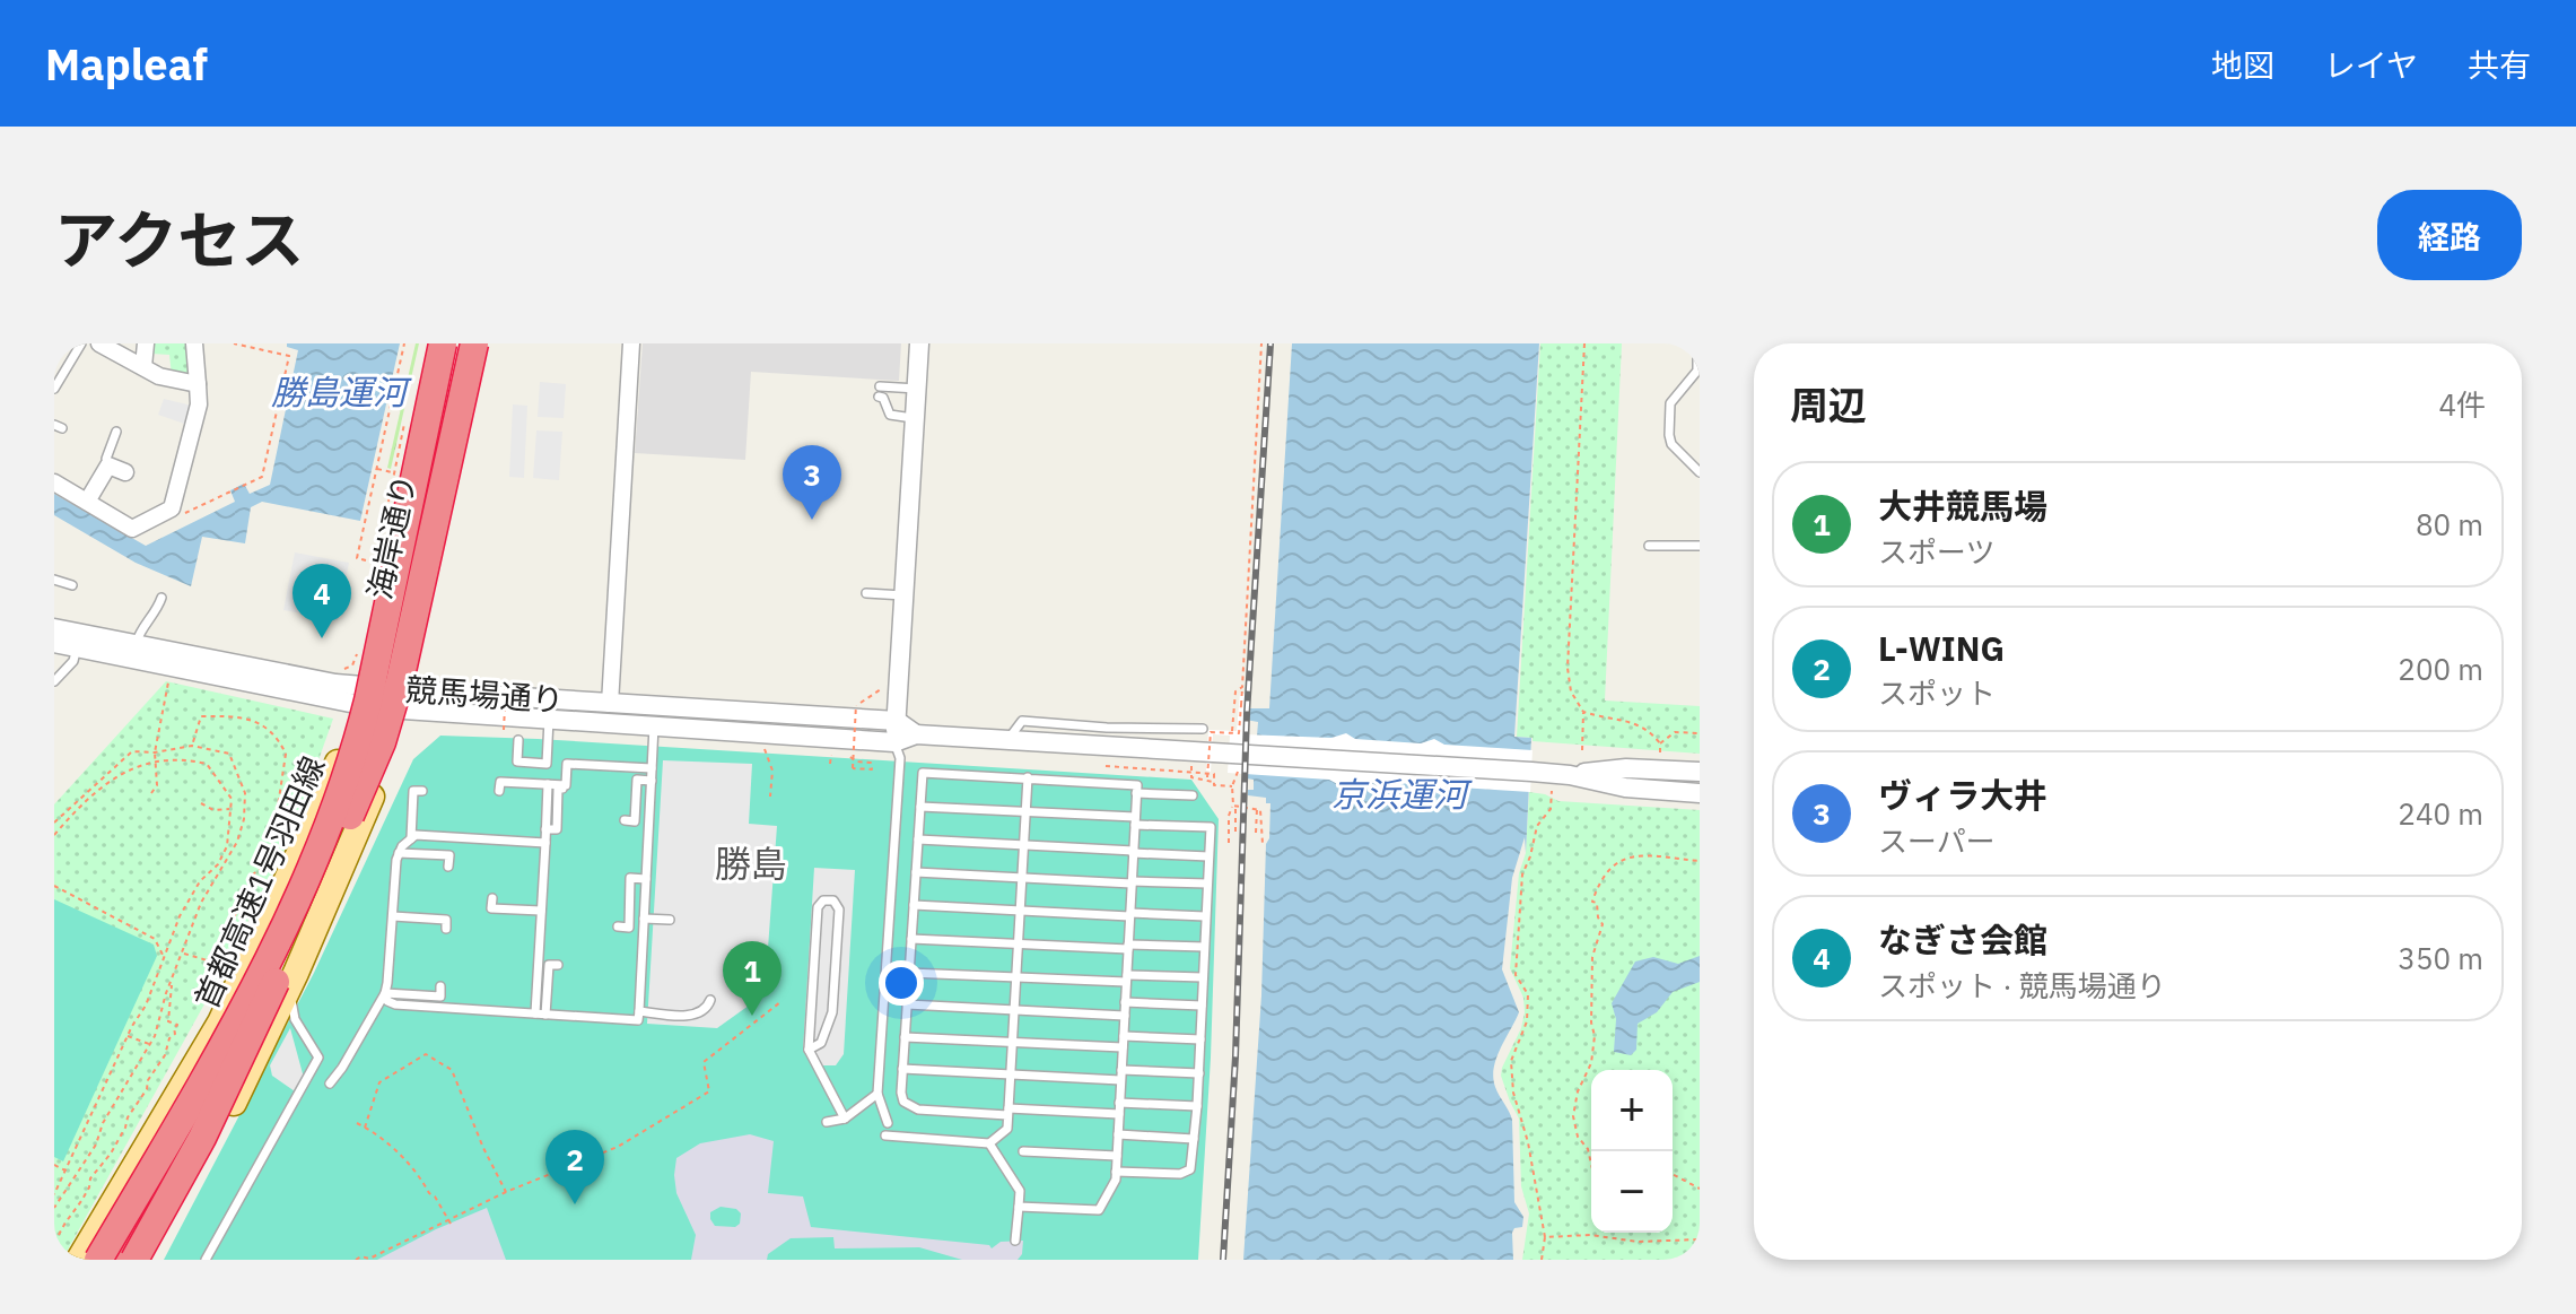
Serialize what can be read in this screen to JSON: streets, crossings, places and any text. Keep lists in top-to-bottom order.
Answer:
{
  "streets": {
    "highway": ["首都高速1号羽田線"],
    "main road": ["海岸通り"],
    "street": ["競馬場通り"]
  },
  "crossings": [
    ["海岸通り", "競馬場通り"],
    ["海岸通り", "首都高速1号羽田線"]
  ],
  "districts": ["勝島"],
  "water": ["勝島運河", "京浜運河"],
  "page": {
    "header": "Mapleaf",
    "nav": ["地図", "レイヤ", "共有"],
    "title": "アクセス",
    "buttons": "経路",
    "heading": ["周辺", "4件"],
    "pins": [
      "3",
      "4",
      "1",
      "2"
    ],
    "list": [
      {
        "mark": "1",
        "name": "大井競馬場",
        "note": "スポーツ",
        "value": "80 m"
      },
      {
        "mark": "2",
        "name": "L-WING",
        "note": "スポット",
        "value": "200 m"
      },
      {
        "mark": "3",
        "name": "ヴィラ大井",
        "note": "スーパー",
        "value": "240 m"
      },
      {
        "mark": "4",
        "name": "なぎさ会館",
        "note": "スポット · 競馬場通り",
        "value": "350 m"
      }
    ],
    "map_buttons": ["+", "−"]
  }
}
